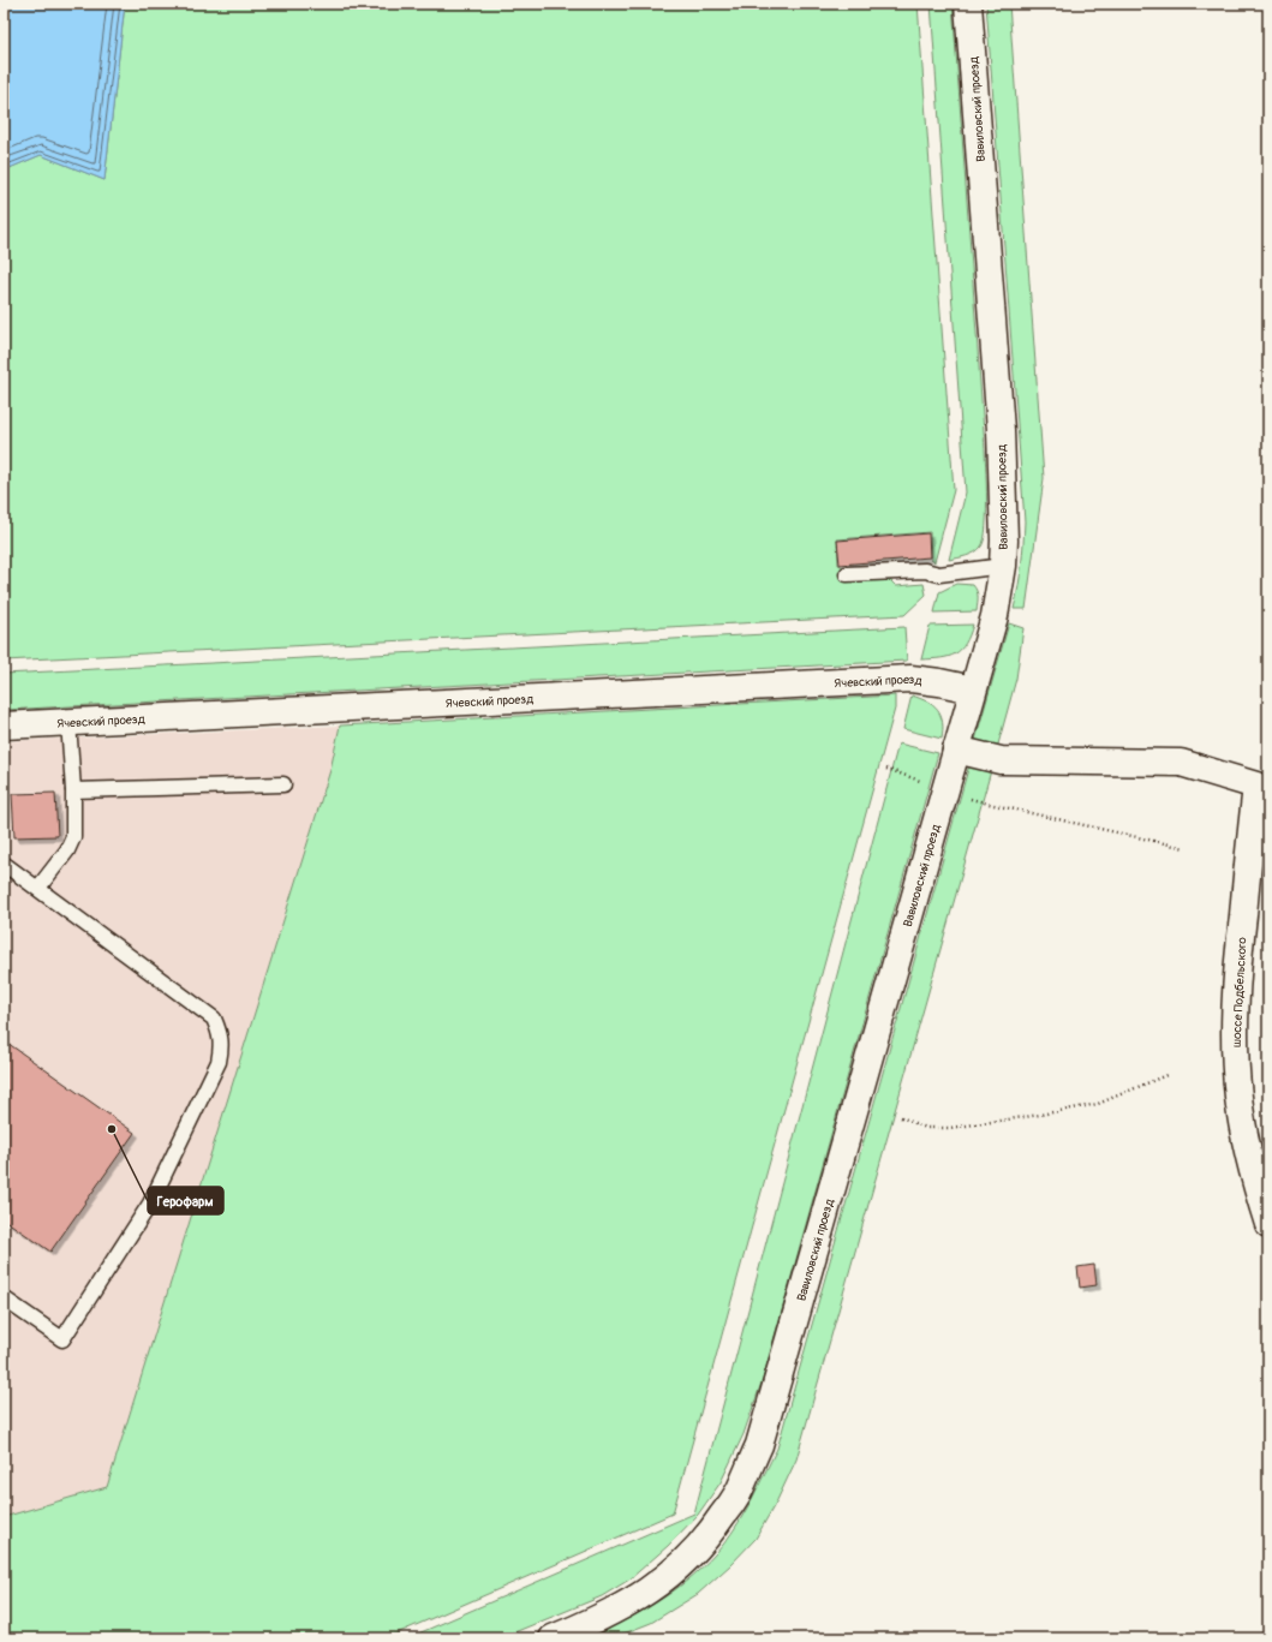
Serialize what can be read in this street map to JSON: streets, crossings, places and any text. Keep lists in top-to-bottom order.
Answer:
{
  "streets": {
    "street": ["Вавиловский проезд", "Ячевский проезд", "шоссе Подбельского"]
  },
  "crossings": [
    ["Вавиловский проезд", "Ячевский проезд"],
    ["Вавиловский проезд", "шоссе Подбельского"]
  ],
  "places": ["Герофарм"]
}
